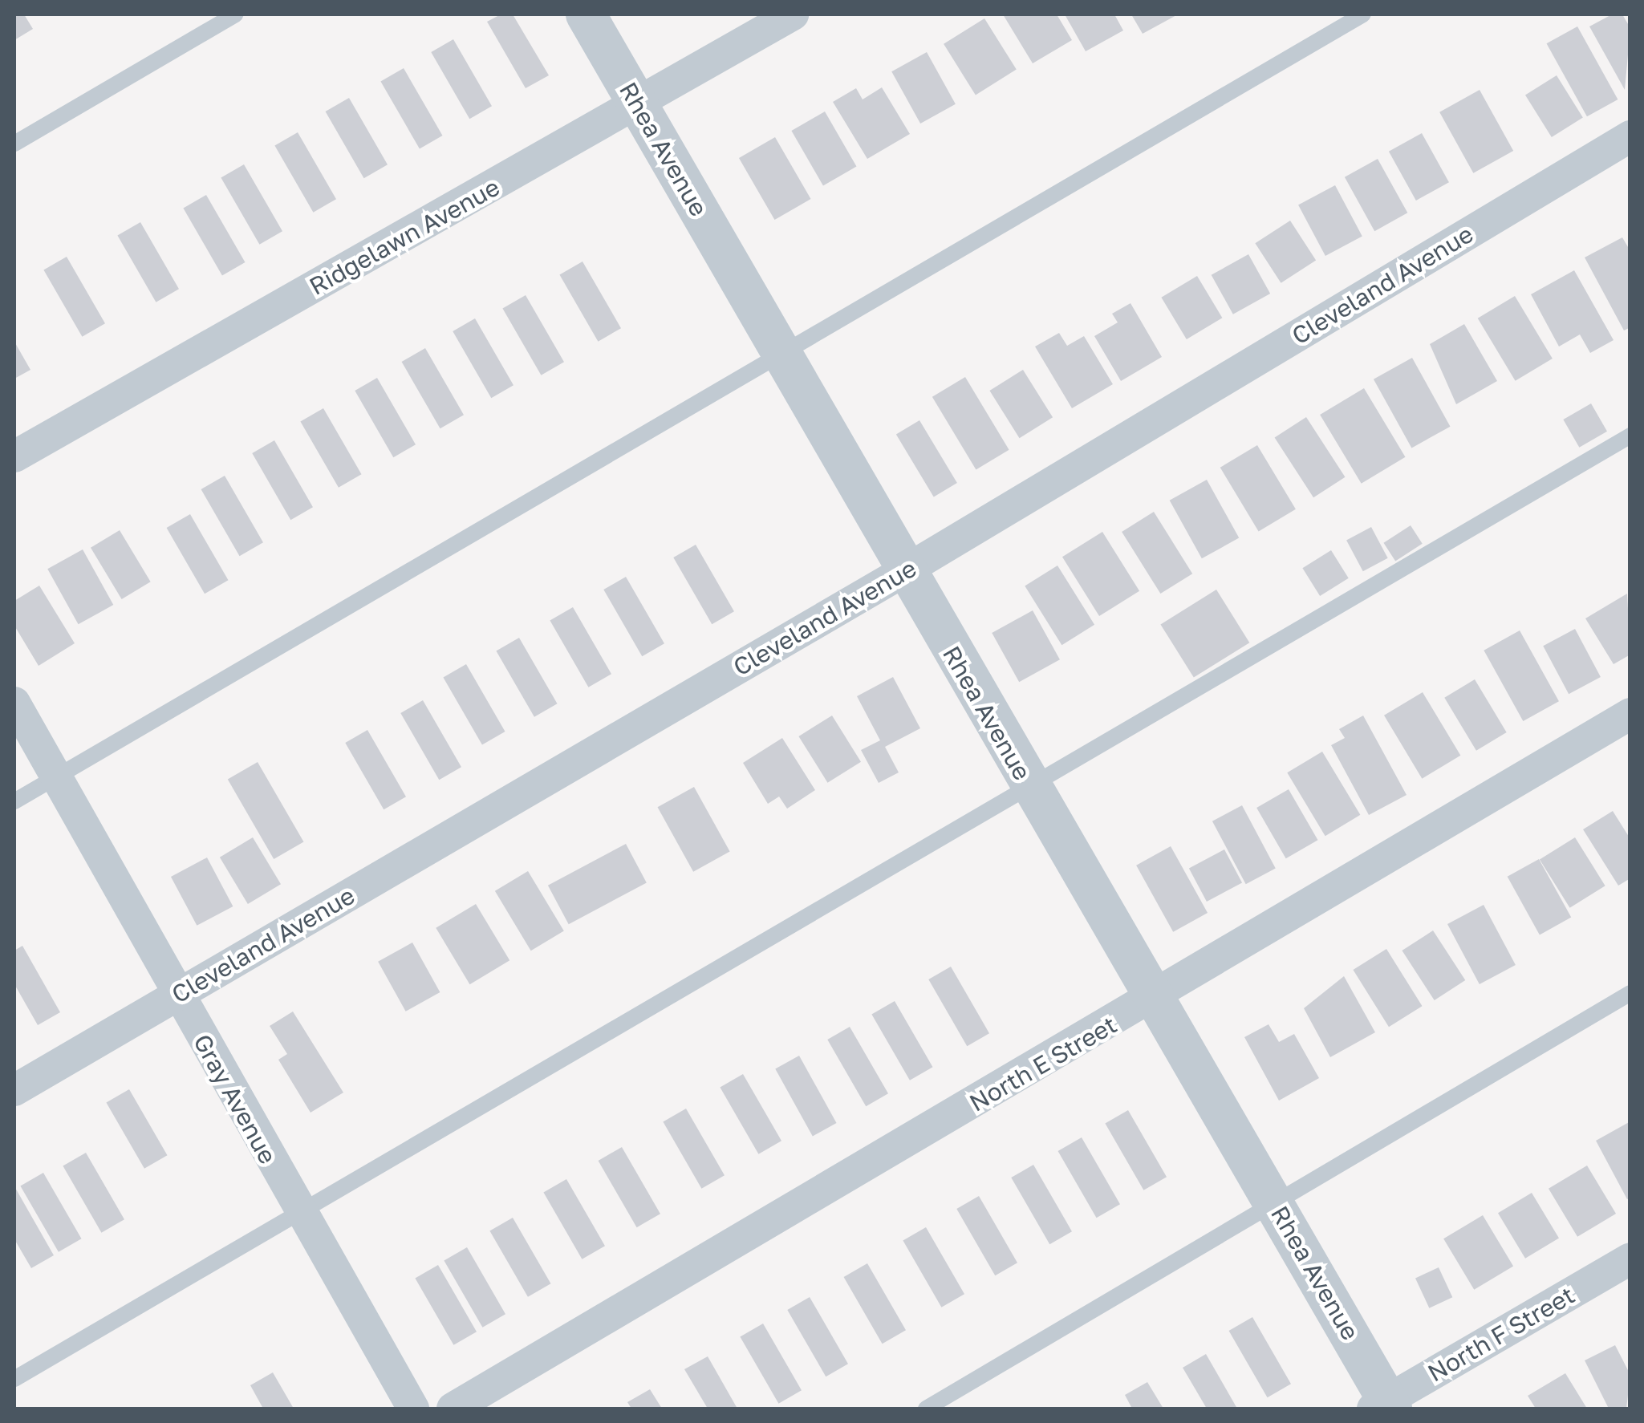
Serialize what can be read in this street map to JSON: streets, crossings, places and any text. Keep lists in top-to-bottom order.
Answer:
{
  "streets": {
    "street": [
      "Rhea Avenue",
      "Ridgelawn Avenue",
      "Cleveland Avenue",
      "North E Street",
      "Gray Avenue",
      "North F Street"
    ]
  },
  "crossings": [
    ["Rhea Avenue", "Ridgelawn Avenue"],
    ["Rhea Avenue", "Cleveland Avenue"],
    ["Rhea Avenue", "North E Street"],
    ["Rhea Avenue", "North F Street"],
    ["Cleveland Avenue", "Gray Avenue"]
  ]
}
